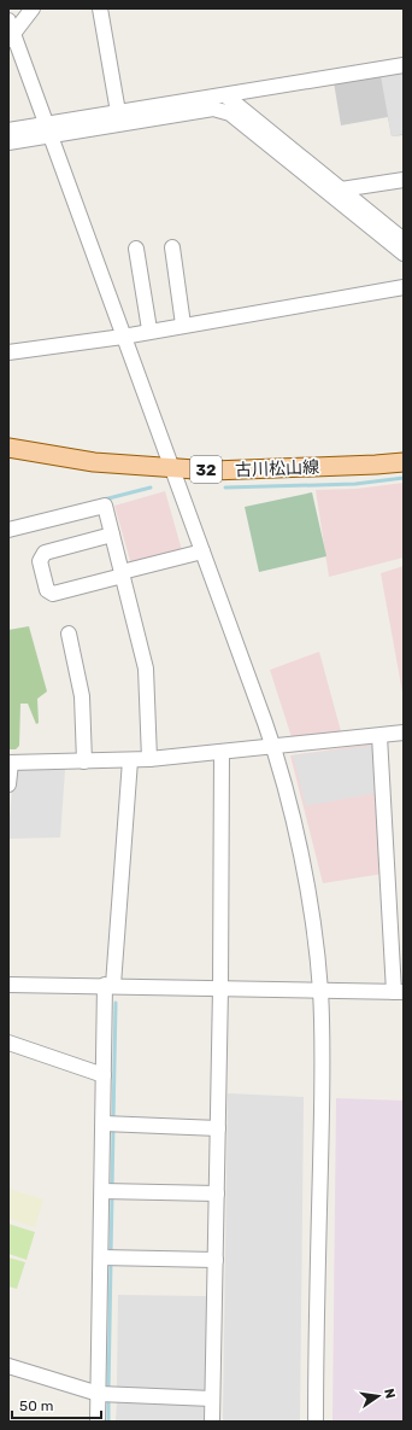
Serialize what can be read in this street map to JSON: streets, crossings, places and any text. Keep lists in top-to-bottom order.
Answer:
{
  "streets": {
    "main road": ["古川松山線", "32"]
  },
  "scale_bar": "50 m",
  "north": "right"
}
